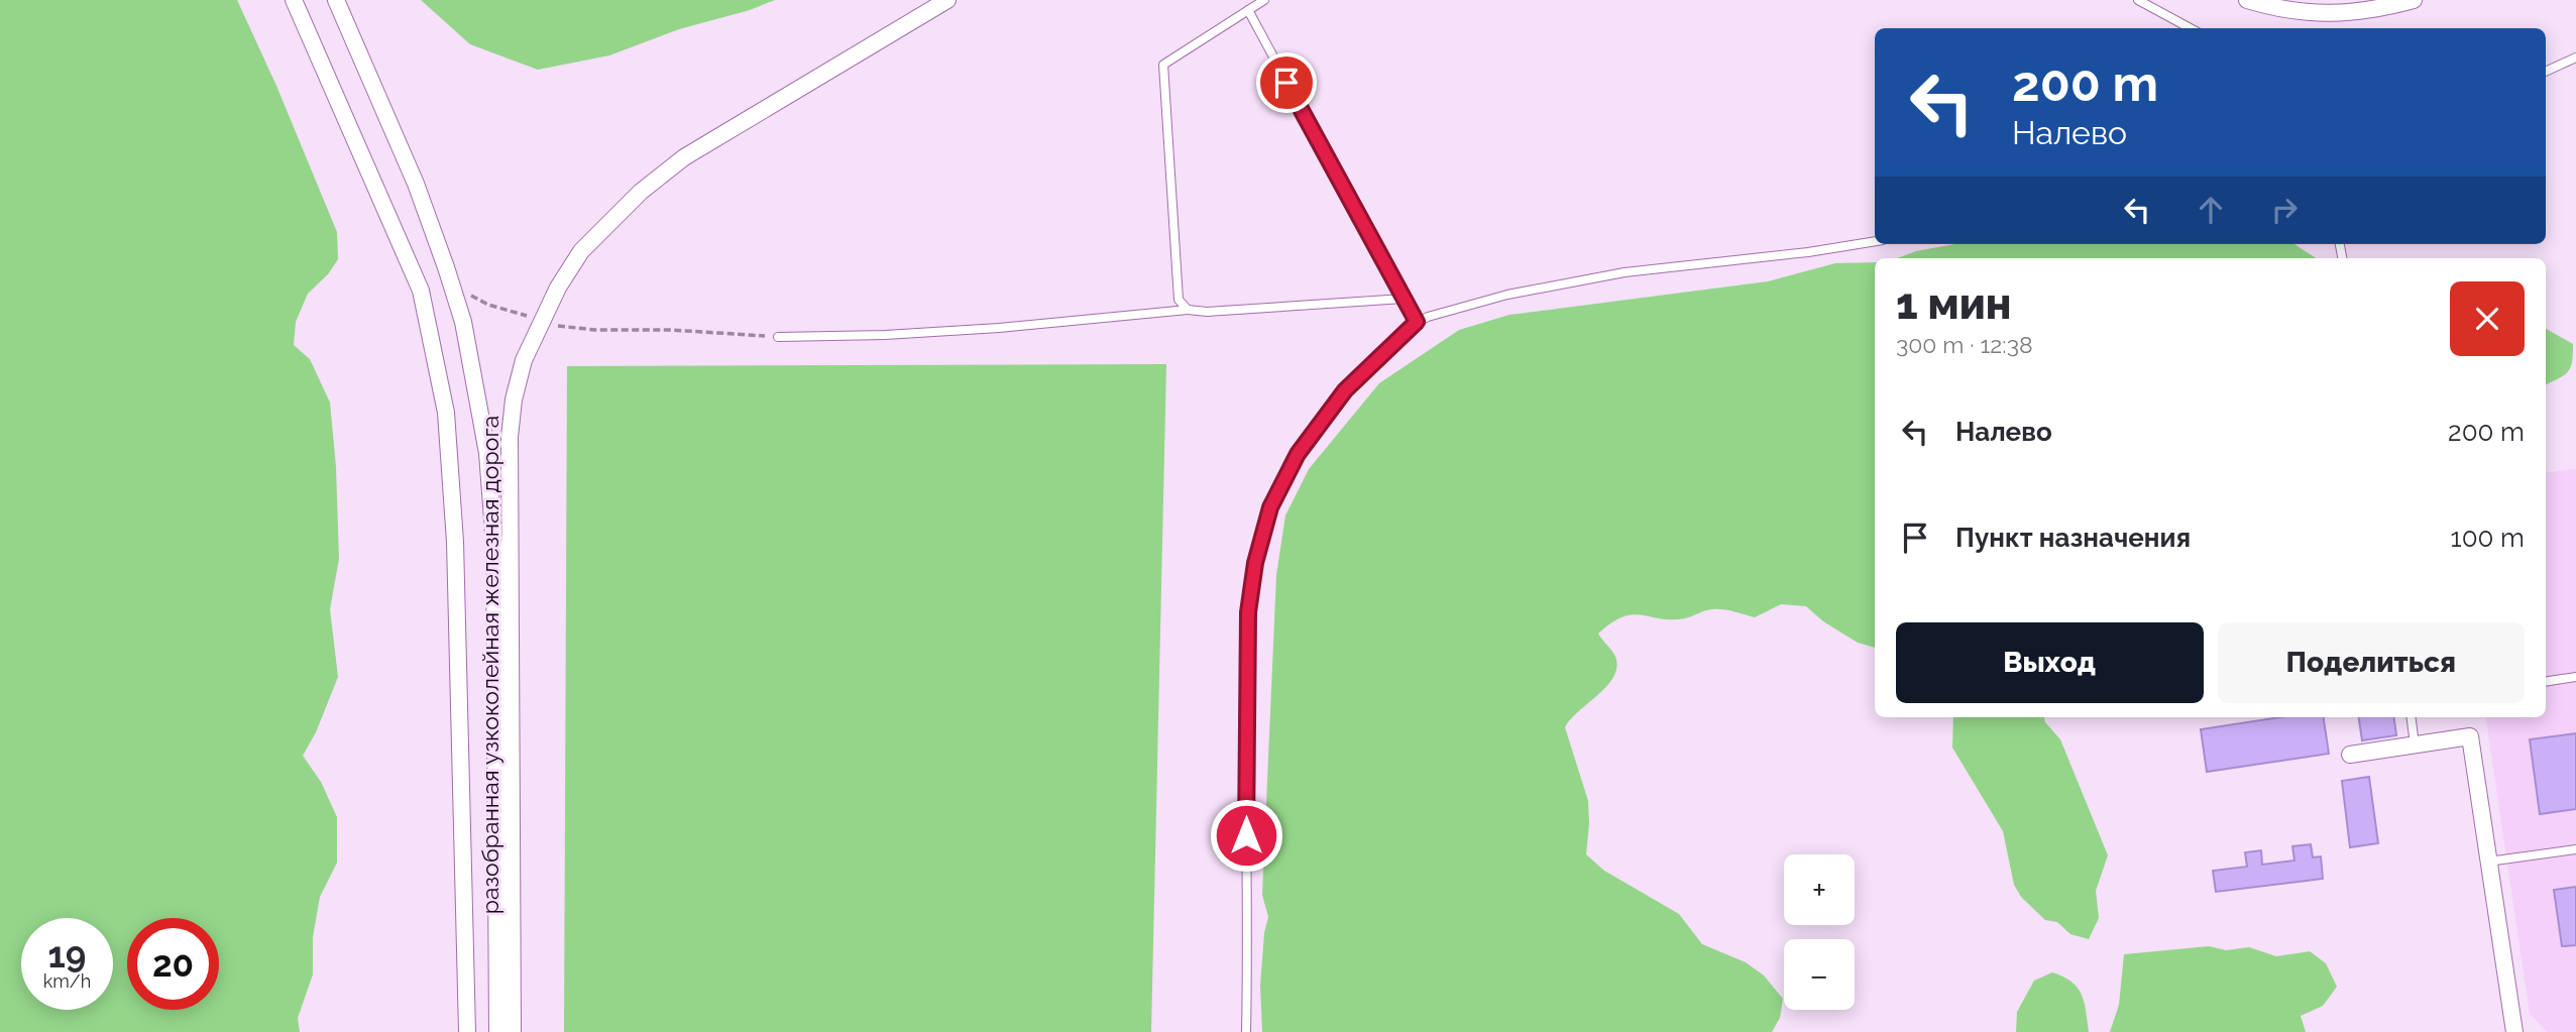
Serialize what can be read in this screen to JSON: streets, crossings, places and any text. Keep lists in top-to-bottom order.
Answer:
{
  "streets": {
    "street": ["разобранная узкоколейная железная дорога"]
  },
  "page": {
    "turn": ["200 m", "Налево"],
    "heading": ["1 мин", "300 m · 12:38"],
    "list": [
      {
        "name": "Налево",
        "value": "200 m"
      },
      {
        "name": "Пункт назначения",
        "value": "100 m"
      }
    ],
    "buttons": ["Выход", "Поделиться"],
    "map_buttons": ["+", "−"],
    "speed": "19 km/h",
    "limit": "20"
  }
}
